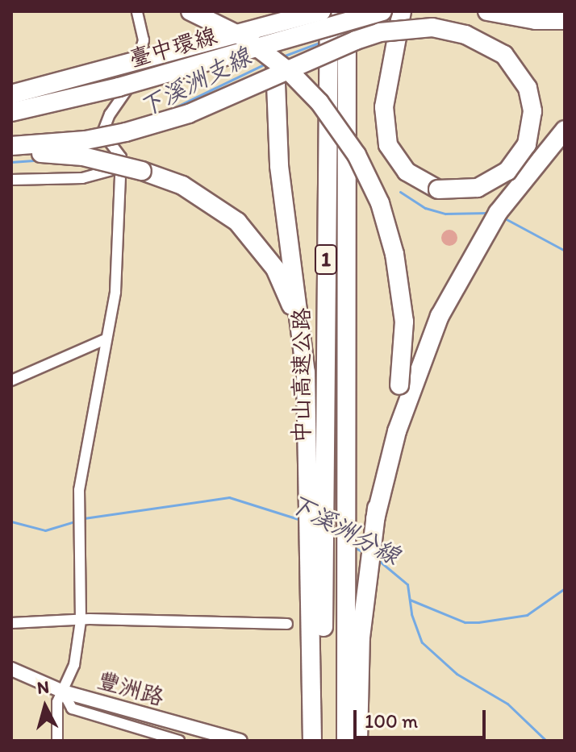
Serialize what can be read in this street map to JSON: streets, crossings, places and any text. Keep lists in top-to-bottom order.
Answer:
{
  "streets": {
    "highway": ["臺中環線", "1", "中山高速公路"],
    "street": ["豐洲路"]
  },
  "water": ["下溪洲支線", "下溪洲分線"],
  "scale_bar": "100 m",
  "north": "top"
}
